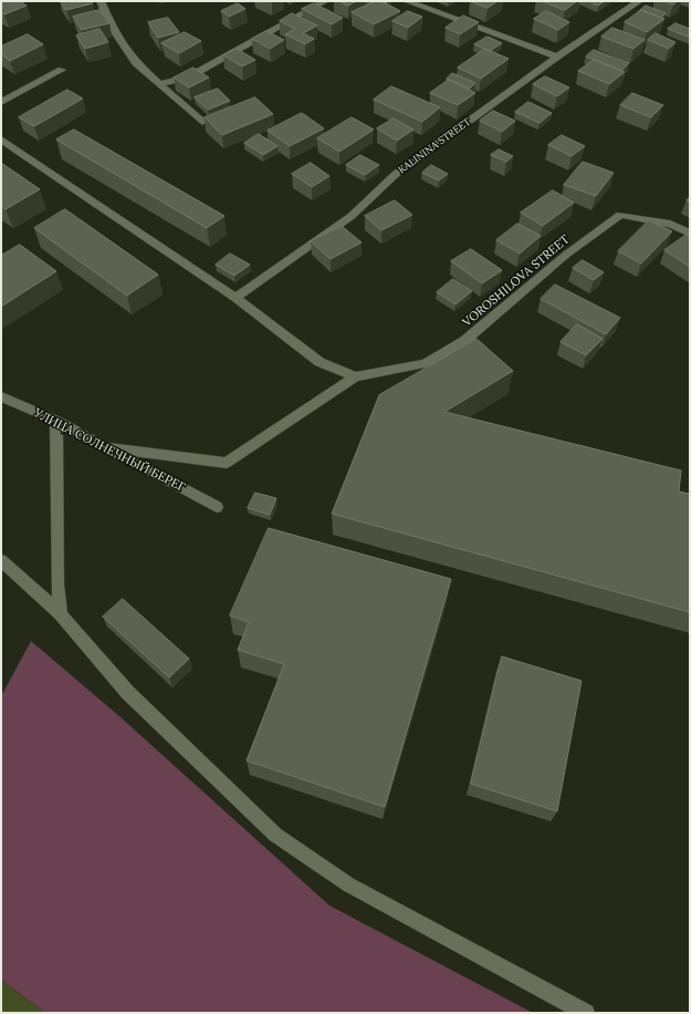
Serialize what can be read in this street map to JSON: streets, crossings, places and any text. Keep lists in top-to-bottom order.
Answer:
{
  "streets": {
    "street": ["KALININA STREET", "VOROSHILOVA STREET", "УЛИЦА СОЛНЕЧНЫЙ БЕРЕГ"]
  }
}
